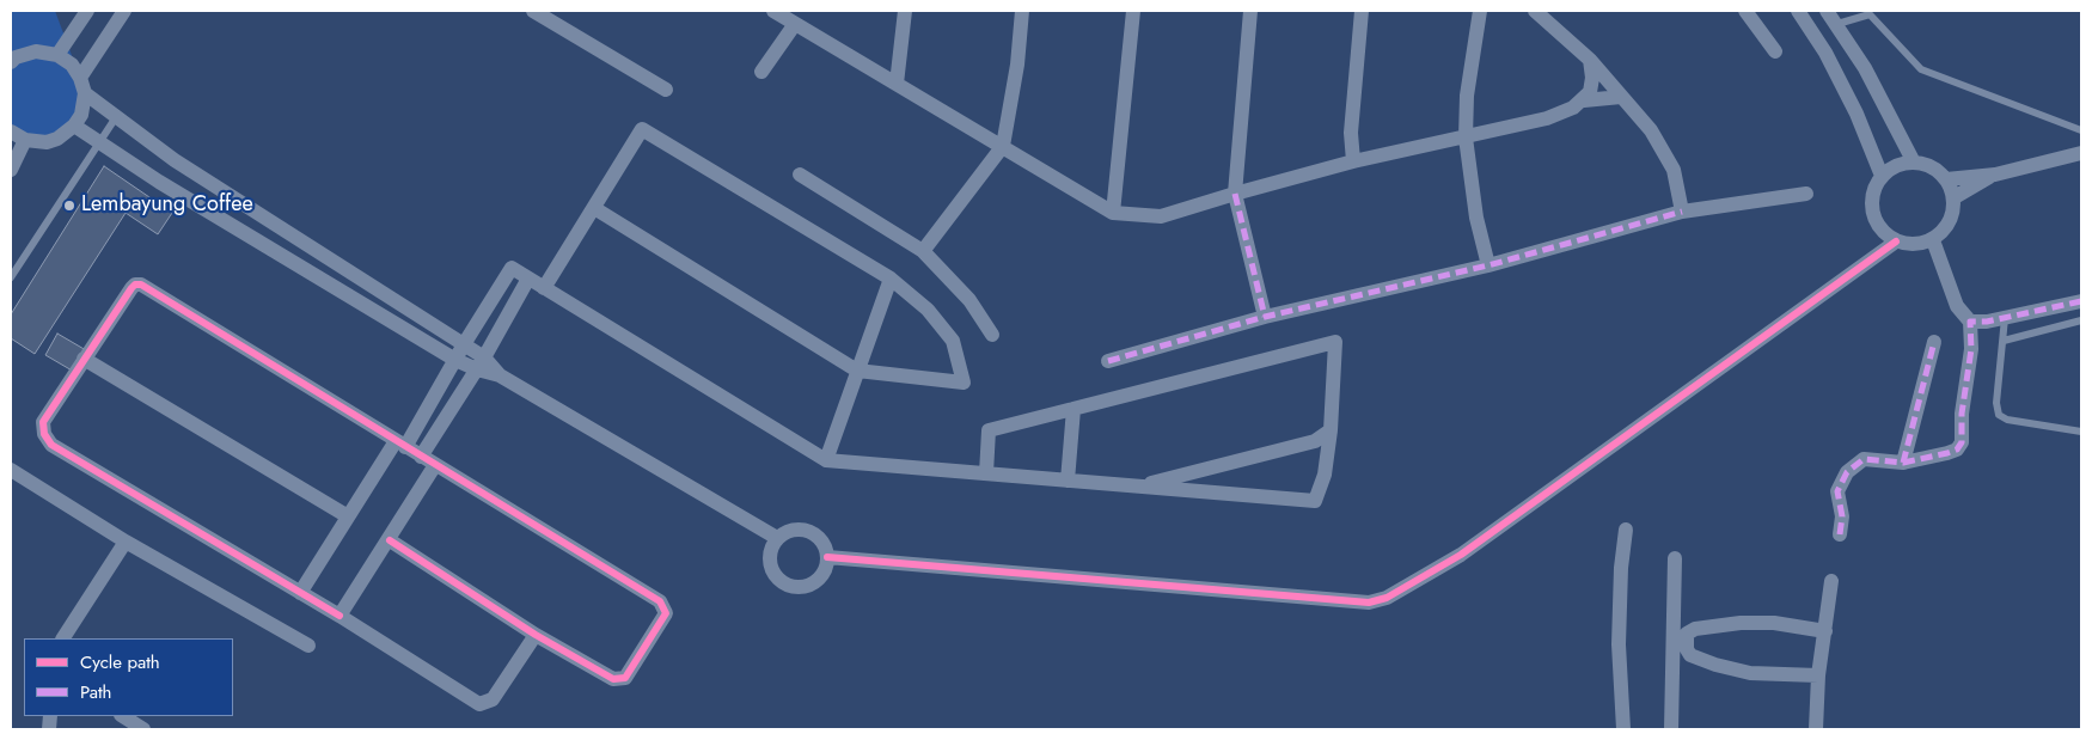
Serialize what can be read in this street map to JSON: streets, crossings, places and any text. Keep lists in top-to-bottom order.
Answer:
{
  "places": ["Lembayung Coffee"],
  "legend": ["Cycle path", "Path"]
}
